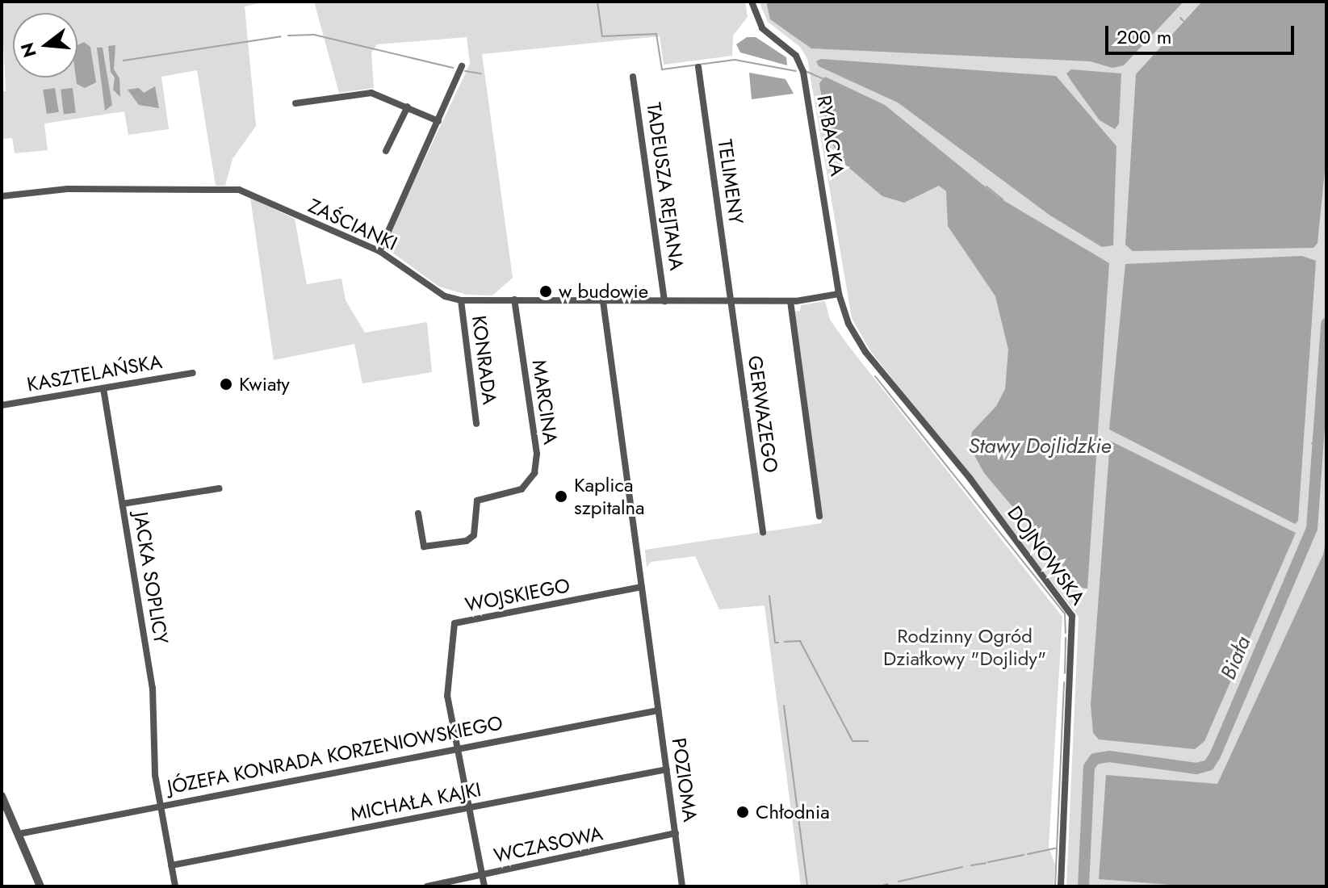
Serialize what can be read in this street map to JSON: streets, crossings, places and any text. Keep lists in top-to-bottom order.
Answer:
{
  "streets": {
    "street": [
      "RYBACKA",
      "TELIMENY",
      "TADEUSZA REJTANA",
      "ZAŚCIANKI",
      "KONRADA",
      "KASZTELAŃSKA",
      "MARCINA",
      "GERWAZEGO",
      "DOJNOWSKA",
      "JACKA SOPLICY",
      "WOJSKIEGO",
      "JÓZEFA KONRADA KORZENIOWSKIEGO",
      "POZIOMA",
      "MICHAŁA KAJKI",
      "WCZASOWA"
    ]
  },
  "crossings": [
    ["RYBACKA", "ZAŚCIANKI"],
    ["RYBACKA", "DOJNOWSKA"],
    ["TELIMENY", "ZAŚCIANKI"],
    ["TELIMENY", "GERWAZEGO"],
    ["TADEUSZA REJTANA", "ZAŚCIANKI"],
    ["ZAŚCIANKI", "KONRADA"],
    ["ZAŚCIANKI", "MARCINA"],
    ["ZAŚCIANKI", "GERWAZEGO"],
    ["ZAŚCIANKI", "DOJNOWSKA"],
    ["ZAŚCIANKI", "POZIOMA"],
    ["KASZTELAŃSKA", "JACKA SOPLICY"],
    ["JACKA SOPLICY", "JÓZEFA KONRADA KORZENIOWSKIEGO"],
    ["JACKA SOPLICY", "MICHAŁA KAJKI"],
    ["WOJSKIEGO", "JÓZEFA KONRADA KORZENIOWSKIEGO"],
    ["WOJSKIEGO", "POZIOMA"],
    ["JÓZEFA KONRADA KORZENIOWSKIEGO", "POZIOMA"],
    ["POZIOMA", "MICHAŁA KAJKI"],
    ["POZIOMA", "WCZASOWA"]
  ],
  "water": ["Stawy Dojlidzkie", "Biała"],
  "parks": ["Rodzinny Ogród Działkowy \"Dojlidy\""],
  "places": [
    "w budowie",
    "Kwiaty",
    "Kaplica szpitalna",
    "Chłodnia"
  ],
  "scale_bar": "200 m",
  "north": "left"
}
